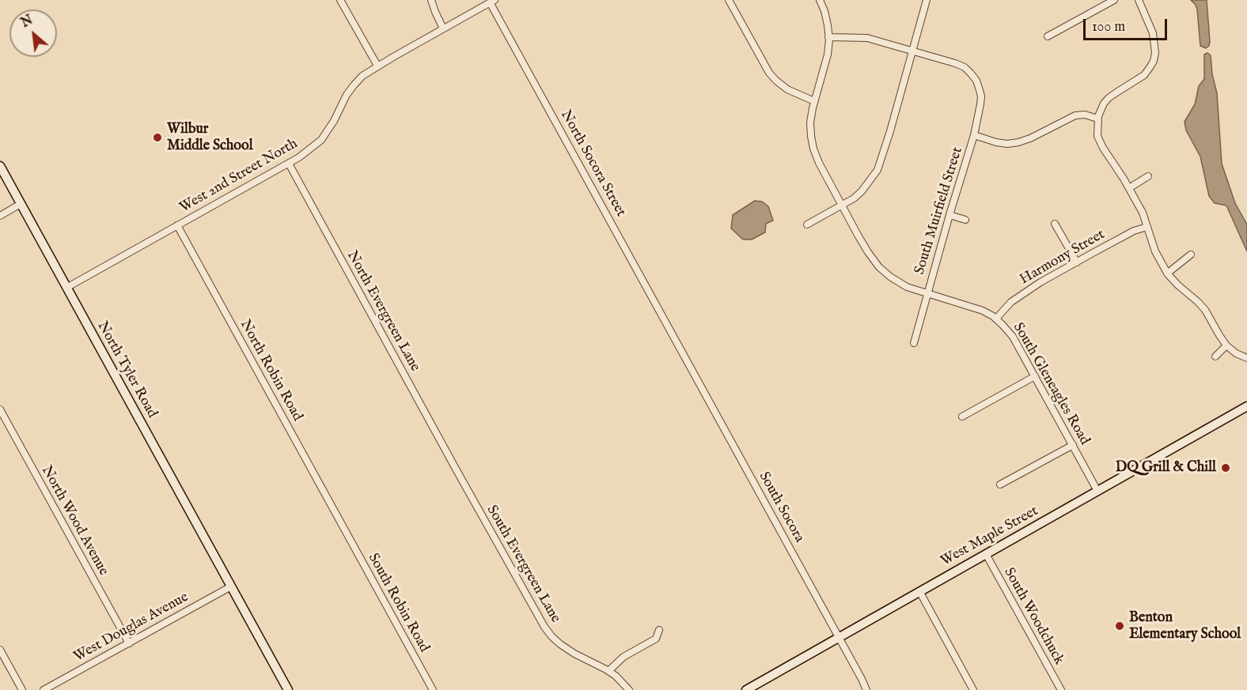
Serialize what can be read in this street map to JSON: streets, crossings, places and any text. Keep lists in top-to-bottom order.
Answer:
{
  "streets": {
    "main road": ["North Tyler Road", "West Maple Street"],
    "street": [
      "North Socora Street",
      "West 2nd Street North",
      "South Muirfield Street",
      "Harmony Street",
      "North Evergreen Lane",
      "North Robin Road",
      "South Gleneagles Road",
      "South Socora",
      "North Wood Avenue",
      "South Evergreen Lane",
      "South Robin Road",
      "South Woodchuck",
      "West Douglas Avenue"
    ]
  },
  "crossings": [
    ["North Socora Street", "West 2nd Street North"],
    ["North Socora Street", "South Socora"],
    ["West 2nd Street North", "North Evergreen Lane"],
    ["West 2nd Street North", "North Tyler Road"],
    ["West 2nd Street North", "North Robin Road"],
    ["South Muirfield Street", "South Gleneagles Road"],
    ["Harmony Street", "South Gleneagles Road"],
    ["North Evergreen Lane", "South Evergreen Lane"],
    ["North Tyler Road", "West Douglas Avenue"],
    ["North Robin Road", "South Robin Road"],
    ["South Gleneagles Road", "West Maple Street"],
    ["South Socora", "West Maple Street"],
    ["North Wood Avenue", "West Douglas Avenue"],
    ["West Maple Street", "South Woodchuck"]
  ],
  "places": ["Wilbur Middle School", "DQ Grill & Chill", "Benton Elementary School"],
  "scale_bar": "100 m",
  "north": "top left"
}
